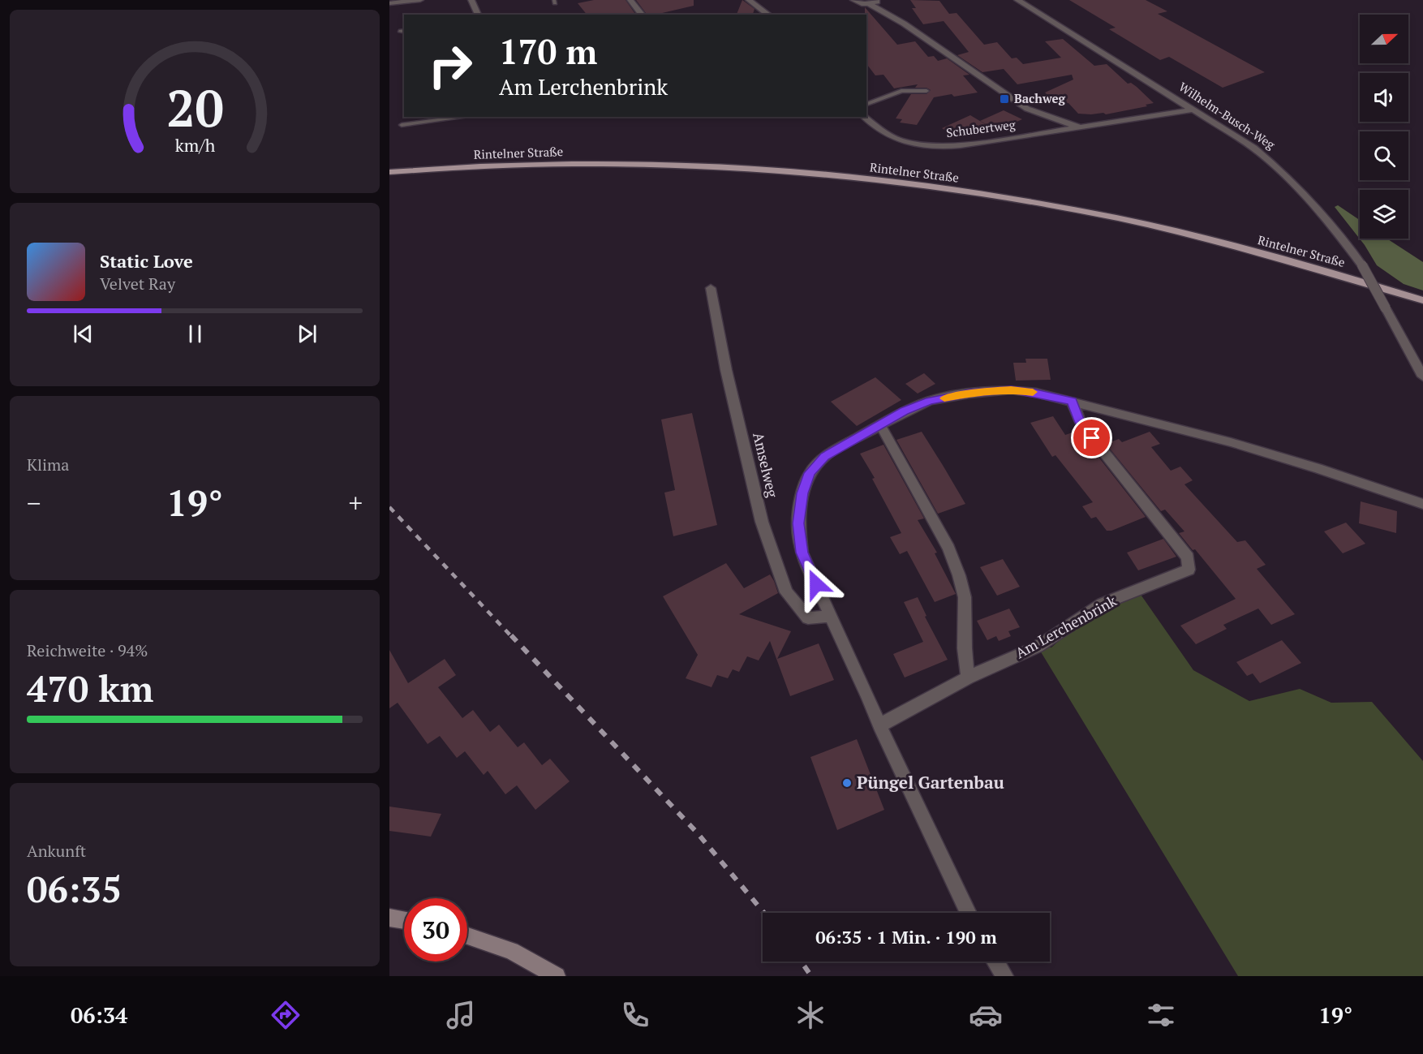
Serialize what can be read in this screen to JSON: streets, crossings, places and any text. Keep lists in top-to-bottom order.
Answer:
{
  "streets": {
    "main road": ["Rintelner Straße"],
    "street": [
      "Wilhelm-Busch-Weg",
      "Schubertweg",
      "Amselweg",
      "Am Lerchenbrink"
    ]
  },
  "places": {
    "transit": ["Bachweg"],
    "other": ["Püngel Gartenbau"]
  },
  "north": "right",
  "page": {
    "turn": ["170 m", "Am Lerchenbrink"],
    "song": ["Static Love", "Velvet Ray"],
    "tile": [
      "Klima",
      ["Reichweite · 94%", "470 km"],
      ["Ankunft", "06:35"]
    ],
    "heat": ["−", "19°", "+"],
    "limit": "30",
    "trip": "06:35 · 1 Min. · 190 m",
    "tabs": ["06:34", "19°"],
    "gauge": ["20", "km/h"]
  }
}
